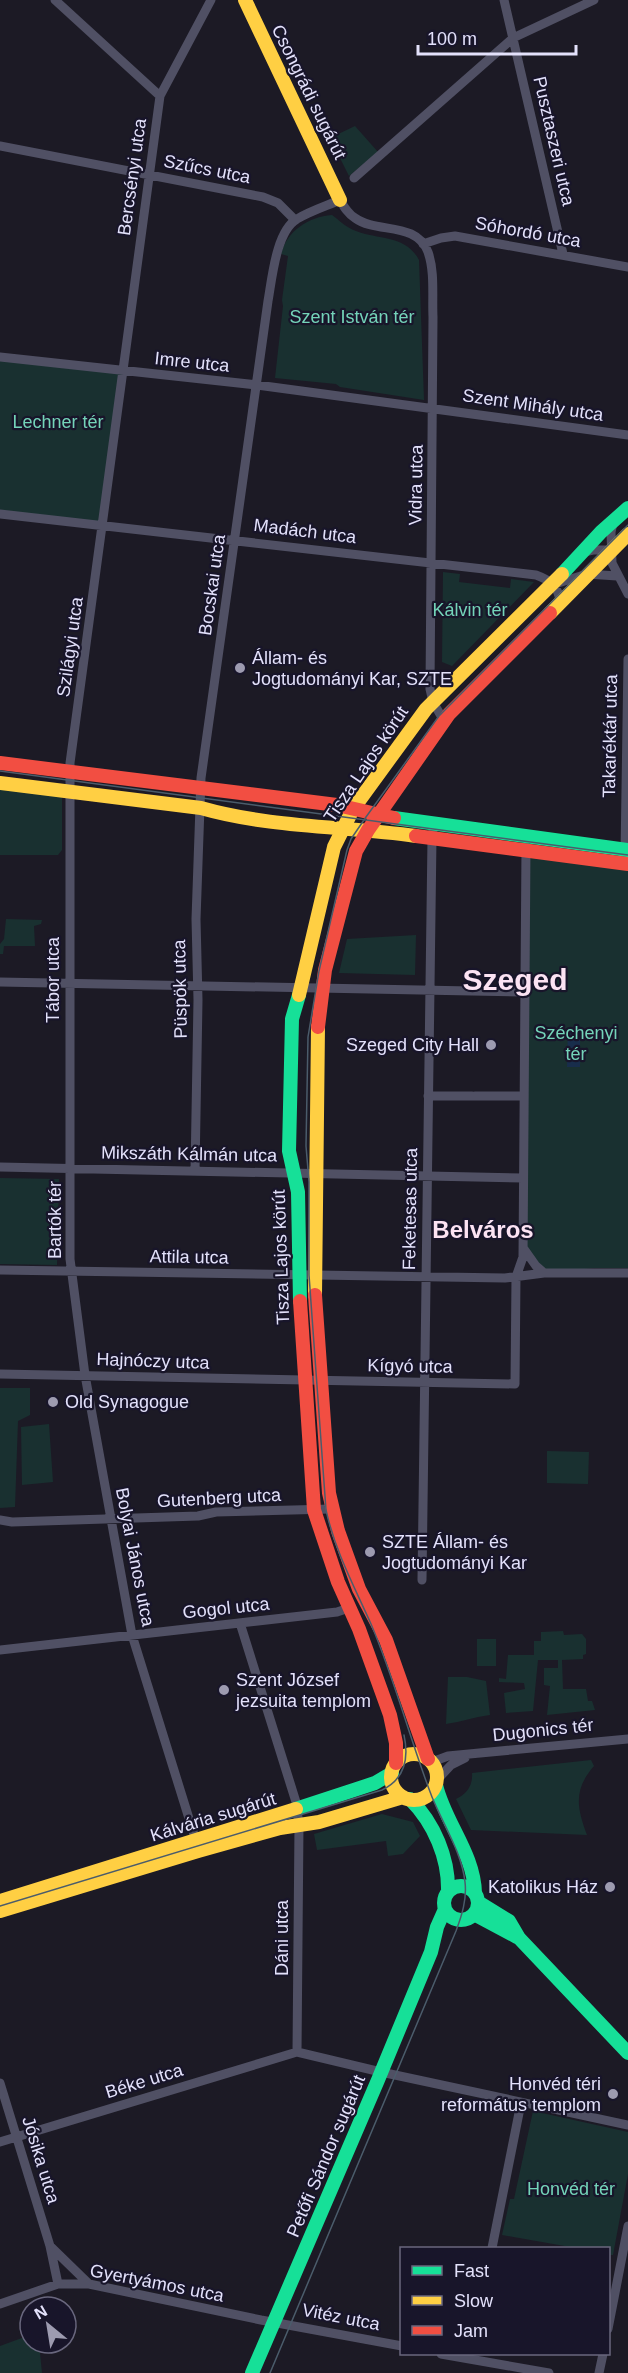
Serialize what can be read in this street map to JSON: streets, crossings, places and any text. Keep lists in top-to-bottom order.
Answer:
{
  "streets": {
    "street": [
      "Csongrádi sugárút",
      "Pusztaszeri utca",
      "Szűcs utca",
      "Bercsényi utca",
      "Sóhordó utca",
      "Imre utca",
      "Szent Mihály utca",
      "Vidra utca",
      "Madách utca",
      "Bocskai utca",
      "Szilágyi utca",
      "Takaréktár utca",
      "Tisza Lajos körút",
      "Tábor utca",
      "Püspök utca",
      "Mikszáth Kálmán utca",
      "Feketesas utca",
      "Bartók tér",
      "Attila utca",
      "Hajnóczy utca",
      "Kígyó utca",
      "Gutenberg utca",
      "Bolyai János utca",
      "Gogol utca",
      "Dugonics tér",
      "Kálvária sugárút",
      "Dáni utca",
      "Béke utca",
      "Petőfi Sándor sugárút",
      "Jósika utca",
      "Gyertyámos utca",
      "Vitéz utca"
    ]
  },
  "crossings": [
    ["Pusztaszeri utca", "Sóhordó utca"],
    ["Szűcs utca", "Bercsényi utca"],
    ["Bercsényi utca", "Imre utca"],
    ["Imre utca", "Bocskai utca"],
    ["Szent Mihály utca", "Vidra utca"],
    ["Vidra utca", "Madách utca"],
    ["Madách utca", "Bocskai utca"],
    ["Madách utca", "Szilágyi utca"],
    ["Bocskai utca", "Püspök utca"],
    ["Szilágyi utca", "Tábor utca"],
    ["Tisza Lajos körút", "Mikszáth Kálmán utca"],
    ["Tisza Lajos körút", "Attila utca"],
    ["Tisza Lajos körút", "Hajnóczy utca"],
    ["Tisza Lajos körút", "Kígyó utca"],
    ["Tisza Lajos körút", "Gutenberg utca"],
    ["Tisza Lajos körút", "Gogol utca"],
    ["Tisza Lajos körút", "Dugonics tér"],
    ["Tábor utca", "Mikszáth Kálmán utca"],
    ["Tábor utca", "Bartók tér"],
    ["Püspök utca", "Mikszáth Kálmán utca"],
    ["Mikszáth Kálmán utca", "Feketesas utca"],
    ["Mikszáth Kálmán utca", "Bartók tér"],
    ["Feketesas utca", "Attila utca"],
    ["Feketesas utca", "Kígyó utca"],
    ["Bartók tér", "Attila utca"],
    ["Bartók tér", "Bolyai János utca"],
    ["Attila utca", "Kígyó utca"],
    ["Attila utca", "Bolyai János utca"],
    ["Hajnóczy utca", "Kígyó utca"],
    ["Hajnóczy utca", "Bolyai János utca"],
    ["Gutenberg utca", "Bolyai János utca"],
    ["Bolyai János utca", "Gogol utca"],
    ["Bolyai János utca", "Kálvária sugárút"],
    ["Kálvária sugárút", "Dáni utca"],
    ["Dáni utca", "Béke utca"],
    ["Béke utca", "Jósika utca"],
    ["Petőfi Sándor sugárút", "Gyertyámos utca"],
    ["Petőfi Sándor sugárút", "Vitéz utca"],
    ["Jósika utca", "Gyertyámos utca"],
    ["Gyertyámos utca", "Vitéz utca"]
  ],
  "districts": ["Szeged", "Belváros"],
  "parks": [
    "Szent István tér",
    "Lechner tér",
    "Kálvin tér",
    "Széchenyi tér",
    "Honvéd tér"
  ],
  "places": [
    "Állam- és Jogtudományi Kar, SZTE",
    "Szeged City Hall",
    "Old Synagogue",
    "SZTE Állam- és Jogtudományi Kar",
    "Szent József jezsuita templom",
    "Katolikus Ház",
    "Honvéd téri református templom"
  ],
  "legend": ["Fast", "Slow", "Jam"],
  "scale_bar": "100 m",
  "north": "top left"
}
